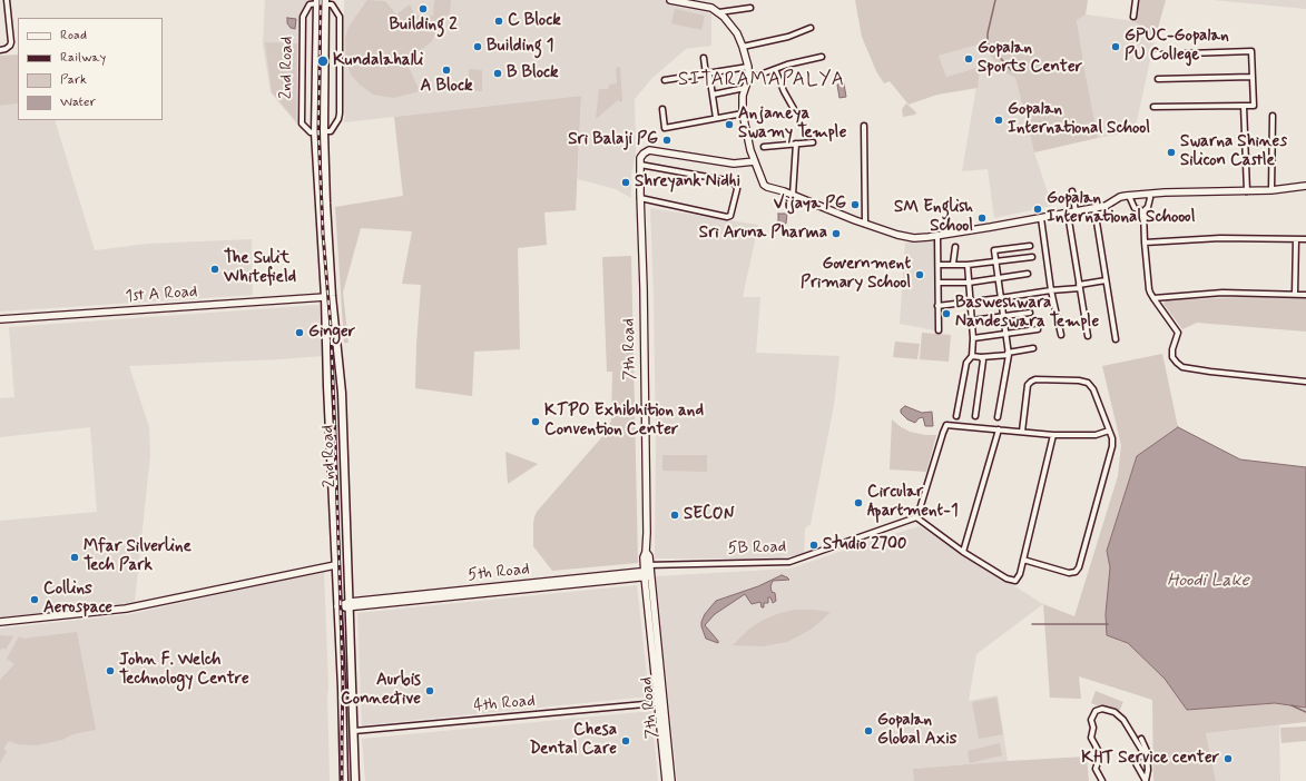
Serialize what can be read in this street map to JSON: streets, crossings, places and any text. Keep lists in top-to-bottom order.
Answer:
{
  "streets": {
    "main road": ["2nd Road"],
    "street": [
      "1st A Road",
      "7th Road",
      "5B Road",
      "5th Road",
      "4th Road"
    ]
  },
  "crossings": [
    ["2nd Road", "1st A Road"],
    ["2nd Road", "5th Road"],
    ["2nd Road", "4th Road"],
    ["7th Road", "5B Road"],
    ["7th Road", "5th Road"],
    ["7th Road", "4th Road"],
    ["5B Road", "5th Road"]
  ],
  "districts": ["SITARAMAPALYA"],
  "water": ["Hoodi Lake"],
  "places": [
    "Building 2",
    "C Block",
    "Building 1",
    "GPUC-Gopalan PU College",
    "Gopalan Sports Center",
    "Kundalahalli",
    "A Block",
    "B Block",
    "Gopalan International School",
    "Anjaneya Swamy Temple",
    "Sri Balaji PG",
    "Swarna Shines Silicon Castle",
    "Shreyank Nidhi",
    "Vijaya PG",
    "Gopalan International Schoool",
    "SM English School",
    "Sri Aruna Pharma",
    "The Sulit Whitefield",
    "Government Primary School",
    "Basweshwara Nandeswara Temple",
    "Ginger",
    "KTPO Exhibhition and Convention Center",
    "Circular Apartment-1",
    "SECON",
    "Studio 2700",
    "Mfar Silverline Tech Park",
    "Collins Aerospace",
    "John F. Welch Technology Centre",
    "Aurbis Connective",
    "Gopalan Global Axis",
    "Chesa Dental Care",
    "KHT Service center"
  ],
  "legend": [
    "Road",
    "Railway",
    "Park",
    "Water"
  ]
}
